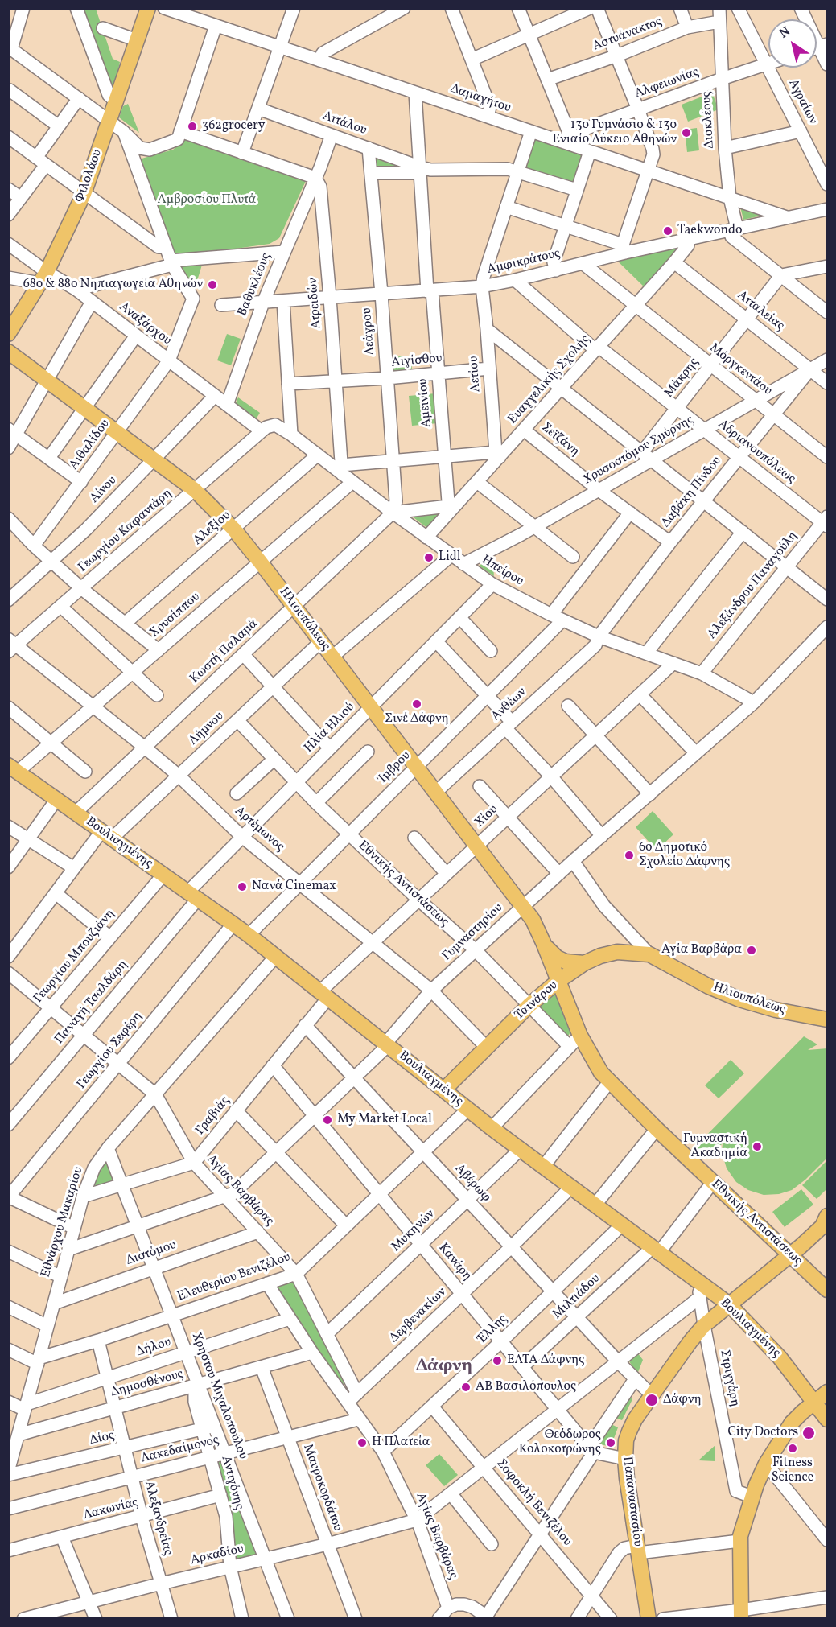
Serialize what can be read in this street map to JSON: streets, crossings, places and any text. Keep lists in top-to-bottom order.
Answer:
{
  "streets": {
    "main road": [
      "Φιλολάου",
      "Ηλιουπόλεως",
      "Βουλιαγμένης",
      "Εθνικής Αντιστάσεως",
      "Ταινάρου",
      "Παπαναστασίου"
    ],
    "street": [
      "Αστυάνακτος",
      "Αλφειωνίας",
      "Δαμαγήτου",
      "Αγραίων",
      "Διοκλέους",
      "Αττάλου",
      "Αμφικράτους",
      "Βαθυκλέους",
      "Ατρειδών",
      "Ατταλείας",
      "Αναξάρχου",
      "Λεάγρου",
      "Αιγίσθου",
      "Μόργκεντάου",
      "Αετίου",
      "Μάκρης",
      "Ευαγγελικής Σχολής",
      "Αμεινίου",
      "Σεϊζάνη",
      "Αιθαλίδου",
      "Χρυσοστόμου Σμύρνης",
      "Αδριανουπόλεως",
      "Αίνου",
      "Δαβάκη Πίνδου",
      "Αλεξίου",
      "Γεωργίου Καφαντάρη",
      "Ηπείρου",
      "Αλεξάνδρου Παναγούλη",
      "Χρυσίππου",
      "Κωστή Παλαμά",
      "Ανθέων",
      "Ηλία Ηλιού",
      "Λήμνου",
      "Ίμβρου",
      "Χίου",
      "Αρτέμωνος",
      "Γυμναστηρίου",
      "Γεωργίου Μπουζιάνη",
      "Παναγή Τσαλδάρη",
      "Γεωργίου Σεφέρη",
      "Γραβιάς",
      "Αβέρωφ",
      "Αγίας Βαρβάρας",
      "Εθνάρχου Μακαρίου",
      "Μυκηνών",
      "Διστόμου",
      "Κανάρη",
      "Ελευθερίου Βενιζέλου",
      "Μιλτιάδου",
      "Δερβενακίων",
      "Έλλης",
      "Δήλου",
      "Στριγγάρη",
      "Δημοσθένους",
      "Χρήστου Μιχαλοπούλου",
      "Δίος",
      "Λακεδαίμονος",
      "Αντιγόνης",
      "Μαυροκορδάτου",
      "Σοφοκλή Βενιζέλου",
      "Λακωνίας",
      "Αλεξανδρείας",
      "Αρκαδίου"
    ]
  },
  "crossings": [
    ["Αστυάνακτος", "Διοκλέους"],
    ["Αλφειωνίας", "Δαμαγήτου"],
    ["Αλφειωνίας", "Αγραίων"],
    ["Αλφειωνίας", "Διοκλέους"],
    ["Δαμαγήτου", "Διοκλέους"],
    ["Δαμαγήτου", "Αμφικράτους"],
    ["Δαμαγήτου", "Αμεινίου"],
    ["Διοκλέους", "Αμφικράτους"],
    ["Αττάλου", "Λεάγρου"],
    ["Αττάλου", "Αμεινίου"],
    ["Φιλολάου", "Αναξάρχου"],
    ["Αμφικράτους", "Βαθυκλέους"],
    ["Αμφικράτους", "Ατρειδών"],
    ["Αμφικράτους", "Λεάγρου"],
    ["Αμφικράτους", "Μόργκεντάου"],
    ["Αμφικράτους", "Αετίου"],
    ["Αμφικράτους", "Ευαγγελικής Σχολής"],
    ["Αμφικράτους", "Αμεινίου"],
    ["Αμφικράτους", "Αδριανουπόλεως"],
    ["Βαθυκλέους", "Ατρειδών"],
    ["Βαθυκλέους", "Αναξάρχου"],
    ["Ατρειδών", "Αιγίσθου"],
    ["Ατρειδών", "Ηπείρου"],
    ["Ατταλείας", "Μάκρης"],
    ["Ατταλείας", "Ευαγγελικής Σχολής"],
    ["Ατταλείας", "Χρυσοστόμου Σμύρνης"],
    ["Ατταλείας", "Δαβάκη Πίνδου"],
    ["Αναξάρχου", "Αιθαλίδου"],
    ["Αναξάρχου", "Αίνου"],
    ["Αναξάρχου", "Γεωργίου Καφαντάρη"],
    ["Αναξάρχου", "Ηπείρου"],
    ["Λεάγρου", "Αιγίσθου"],
    ["Λεάγρου", "Ηπείρου"],
    ["Λεάγρου", "Κωστή Παλαμά"],
    ["Αιγίσθου", "Αετίου"],
    ["Αιγίσθου", "Αμεινίου"],
    ["Μόργκεντάου", "Μάκρης"],
    ["Μόργκεντάου", "Ευαγγελικής Σχολής"],
    ["Μόργκεντάου", "Χρυσοστόμου Σμύρνης"],
    ["Μόργκεντάου", "Δαβάκη Πίνδου"],
    ["Αετίου", "Ευαγγελικής Σχολής"],
    ["Μάκρης", "Χρυσοστόμου Σμύρνης"],
    ["Μάκρης", "Αδριανουπόλεως"],
    ["Ευαγγελικής Σχολής", "Αμεινίου"],
    ["Ευαγγελικής Σχολής", "Σεϊζάνη"],
    ["Ευαγγελικής Σχολής", "Αδριανουπόλεως"],
    ["Ευαγγελικής Σχολής", "Ηπείρου"],
    ["Σεϊζάνη", "Χρυσοστόμου Σμύρνης"],
    ["Σεϊζάνη", "Δαβάκη Πίνδου"],
    ["Αιθαλίδου", "Ηλιουπόλεως"],
    ["Χρυσοστόμου Σμύρνης", "Αδριανουπόλεως"],
    ["Χρυσοστόμου Σμύρνης", "Δαβάκη Πίνδου"],
    ["Χρυσοστόμου Σμύρνης", "Ηπείρου"],
    ["Αδριανουπόλεως", "Δαβάκη Πίνδου"],
    ["Αδριανουπόλεως", "Αλεξάνδρου Παναγούλη"],
    ["Αίνου", "Ηλιουπόλεως"],
    ["Δαβάκη Πίνδου", "Ηπείρου"],
    ["Δαβάκη Πίνδου", "Ανθέων"],
    ["Αλεξίου", "Ηπείρου"],
    ["Αλεξίου", "Ηλιουπόλεως"],
    ["Γεωργίου Καφαντάρη", "Ηπείρου"],
    ["Γεωργίου Καφαντάρη", "Ηλιουπόλεως"],
    ["Γεωργίου Καφαντάρη", "Αρτέμωνος"],
    ["Ηπείρου", "Αλεξάνδρου Παναγούλη"],
    ["Ηπείρου", "Χρυσίππου"],
    ["Ηπείρου", "Κωστή Παλαμά"],
    ["Ηπείρου", "Ανθέων"],
    ["Ηπείρου", "Ηλία Ηλιού"],
    ["Ηπείρου", "Ίμβρου"],
    ["Ηπείρου", "Χίου"],
    ["Ηπείρου", "Γυμναστηρίου"],
    ["Χρυσίππου", "Ηλιουπόλεως"],
    ["Χρυσίππου", "Αρτέμωνος"],
    ["Χρυσίππου", "Βουλιαγμένης"],
    ["Ηλιουπόλεως", "Κωστή Παλαμά"],
    ["Ηλιουπόλεως", "Ανθέων"],
    ["Ηλιουπόλεως", "Ηλία Ηλιού"],
    ["Ηλιουπόλεως", "Λήμνου"],
    ["Ηλιουπόλεως", "Ίμβρου"],
    ["Ηλιουπόλεως", "Χίου"],
    ["Ηλιουπόλεως", "Εθνικής Αντιστάσεως"],
    ["Ηλιουπόλεως", "Γυμναστηρίου"],
    ["Ηλιουπόλεως", "Ταινάρου"],
    ["Κωστή Παλαμά", "Αρτέμωνος"],
    ["Κωστή Παλαμά", "Βουλιαγμένης"],
    ["Ηλία Ηλιού", "Αρτέμωνος"],
    ["Ηλία Ηλιού", "Βουλιαγμένης"],
    ["Ηλία Ηλιού", "Εθνικής Αντιστάσεως"],
    ["Ηλία Ηλιού", "Παναγή Τσαλδάρη"],
    ["Λήμνου", "Αρτέμωνος"],
    ["Λήμνου", "Βουλιαγμένης"],
    ["Λήμνου", "Εθνικής Αντιστάσεως"],
    ["Ίμβρου", "Αρτέμωνος"],
    ["Ίμβρου", "Βουλιαγμένης"],
    ["Ίμβρου", "Εθνικής Αντιστάσεως"],
    ["Χίου", "Αρτέμωνος"],
    ["Χίου", "Βουλιαγμένης"],
    ["Χίου", "Εθνικής Αντιστάσεως"],
    ["Χίου", "Γραβιάς"],
    ["Αρτέμωνος", "Γυμναστηρίου"],
    ["Αρτέμωνος", "Ταινάρου"],
    ["Βουλιαγμένης", "Γυμναστηρίου"],
    ["Βουλιαγμένης", "Γεωργίου Μπουζιάνη"],
    ["Βουλιαγμένης", "Ταινάρου"],
    ["Βουλιαγμένης", "Παναγή Τσαλδάρη"],
    ["Βουλιαγμένης", "Γεωργίου Σεφέρη"],
    ["Βουλιαγμένης", "Γραβιάς"],
    ["Βουλιαγμένης", "Εθνάρχου Μακαρίου"],
    ["Βουλιαγμένης", "Μυκηνών"],
    ["Βουλιαγμένης", "Ελευθερίου Βενιζέλου"],
    ["Βουλιαγμένης", "Μιλτιάδου"],
    ["Βουλιαγμένης", "Δερβενακίων"],
    ["Βουλιαγμένης", "Έλλης"],
    ["Βουλιαγμένης", "Στριγγάρη"],
    ["Βουλιαγμένης", "Παπαναστασίου"],
    ["Εθνικής Αντιστάσεως", "Γυμναστηρίου"],
    ["Εθνικής Αντιστάσεως", "Ταινάρου"],
    ["Εθνικής Αντιστάσεως", "Μιλτιάδου"],
    ["Εθνικής Αντιστάσεως", "Παπαναστασίου"],
    ["Γυμναστηρίου", "Αβέρωφ"],
    ["Γυμναστηρίου", "Αγίας Βαρβάρας"],
    ["Γυμναστηρίου", "Κανάρη"],
    ["Γεωργίου Μπουζιάνη", "Αγίας Βαρβάρας"],
    ["Παναγή Τσαλδάρη", "Αγίας Βαρβάρας"],
    ["Γεωργίου Σεφέρη", "Αγίας Βαρβάρας"],
    ["Γραβιάς", "Αβέρωφ"],
    ["Γραβιάς", "Αγίας Βαρβάρας"],
    ["Γραβιάς", "Κανάρη"],
    ["Αβέρωφ", "Μυκηνών"],
    ["Αβέρωφ", "Ελευθερίου Βενιζέλου"],
    ["Αβέρωφ", "Μιλτιάδου"],
    ["Αβέρωφ", "Δερβενακίων"],
    ["Αβέρωφ", "Έλλης"],
    ["Αβέρωφ", "Παπαναστασίου"],
    ["Αγίας Βαρβάρας", "Εθνάρχου Μακαρίου"],
    ["Αγίας Βαρβάρας", "Μυκηνών"],
    ["Αγίας Βαρβάρας", "Διστόμου"],
    ["Αγίας Βαρβάρας", "Ελευθερίου Βενιζέλου"],
    ["Αγίας Βαρβάρας", "Δερβενακίων"],
    ["Αγίας Βαρβάρας", "Έλλης"],
    ["Αγίας Βαρβάρας", "Δήλου"],
    ["Αγίας Βαρβάρας", "Δημοσθένους"],
    ["Αγίας Βαρβάρας", "Λακεδαίμονος"],
    ["Αγίας Βαρβάρας", "Αρκαδίου"],
    ["Εθνάρχου Μακαρίου", "Διστόμου"],
    ["Εθνάρχου Μακαρίου", "Ελευθερίου Βενιζέλου"],
    ["Εθνάρχου Μακαρίου", "Δήλου"],
    ["Εθνάρχου Μακαρίου", "Δημοσθένους"],
    ["Εθνάρχου Μακαρίου", "Χρήστου Μιχαλοπούλου"],
    ["Μυκηνών", "Κανάρη"],
    ["Διστόμου", "Χρήστου Μιχαλοπούλου"],
    ["Κανάρη", "Ελευθερίου Βενιζέλου"],
    ["Κανάρη", "Μιλτιάδου"],
    ["Κανάρη", "Δερβενακίων"],
    ["Κανάρη", "Έλλης"],
    ["Ελευθερίου Βενιζέλου", "Χρήστου Μιχαλοπούλου"],
    ["Ελευθερίου Βενιζέλου", "Αλεξανδρείας"],
    ["Έλλης", "Σοφοκλή Βενιζέλου"],
    ["Δήλου", "Χρήστου Μιχαλοπούλου"],
    ["Δήλου", "Αλεξανδρείας"],
    ["Στριγγάρη", "Παπαναστασίου"],
    ["Δημοσθένους", "Χρήστου Μιχαλοπούλου"],
    ["Δημοσθένους", "Αντιγόνης"],
    ["Δημοσθένους", "Μαυροκορδάτου"],
    ["Δημοσθένους", "Αλεξανδρείας"],
    ["Χρήστου Μιχαλοπούλου", "Δίος"],
    ["Χρήστου Μιχαλοπούλου", "Λακεδαίμονος"],
    ["Χρήστου Μιχαλοπούλου", "Αντιγόνης"],
    ["Χρήστου Μιχαλοπούλου", "Αρκαδίου"],
    ["Δίος", "Αντιγόνης"],
    ["Δίος", "Αλεξανδρείας"],
    ["Λακεδαίμονος", "Αντιγόνης"],
    ["Λακεδαίμονος", "Μαυροκορδάτου"],
    ["Λακεδαίμονος", "Αλεξανδρείας"],
    ["Αντιγόνης", "Λακωνίας"],
    ["Αντιγόνης", "Αρκαδίου"],
    ["Μαυροκορδάτου", "Αρκαδίου"],
    ["Λακωνίας", "Αλεξανδρείας"],
    ["Αλεξανδρείας", "Αρκαδίου"]
  ],
  "districts": ["Δάφνη"],
  "parks": ["Αμβροσίου Πλυτά"],
  "places": [
    "362grocery",
    "13ο Γυμνάσιο & 13ο Ενιαίο Λύκειο Αθηνών",
    "Taekwondo",
    "68ο & 88ο Νηπιαγωγεία Αθηνών",
    "Lidl",
    "Σινέ Δάφνη",
    "6ο Δημοτικό Σχολείο Δάφνης",
    "Νανά Cinemax",
    "Αγία Βαρβάρα",
    "My Market Local",
    "Γυμναστική Ακαδημία",
    "ΕΛΤΑ Δάφνης",
    "ΑΒ Βασιλόπουλος",
    "Δάφνη",
    "City Doctors",
    "Η Πλατεία",
    "Θεόδωρος Κολοκοτρώνης",
    "Fitness Science"
  ],
  "north": "top left"
}
